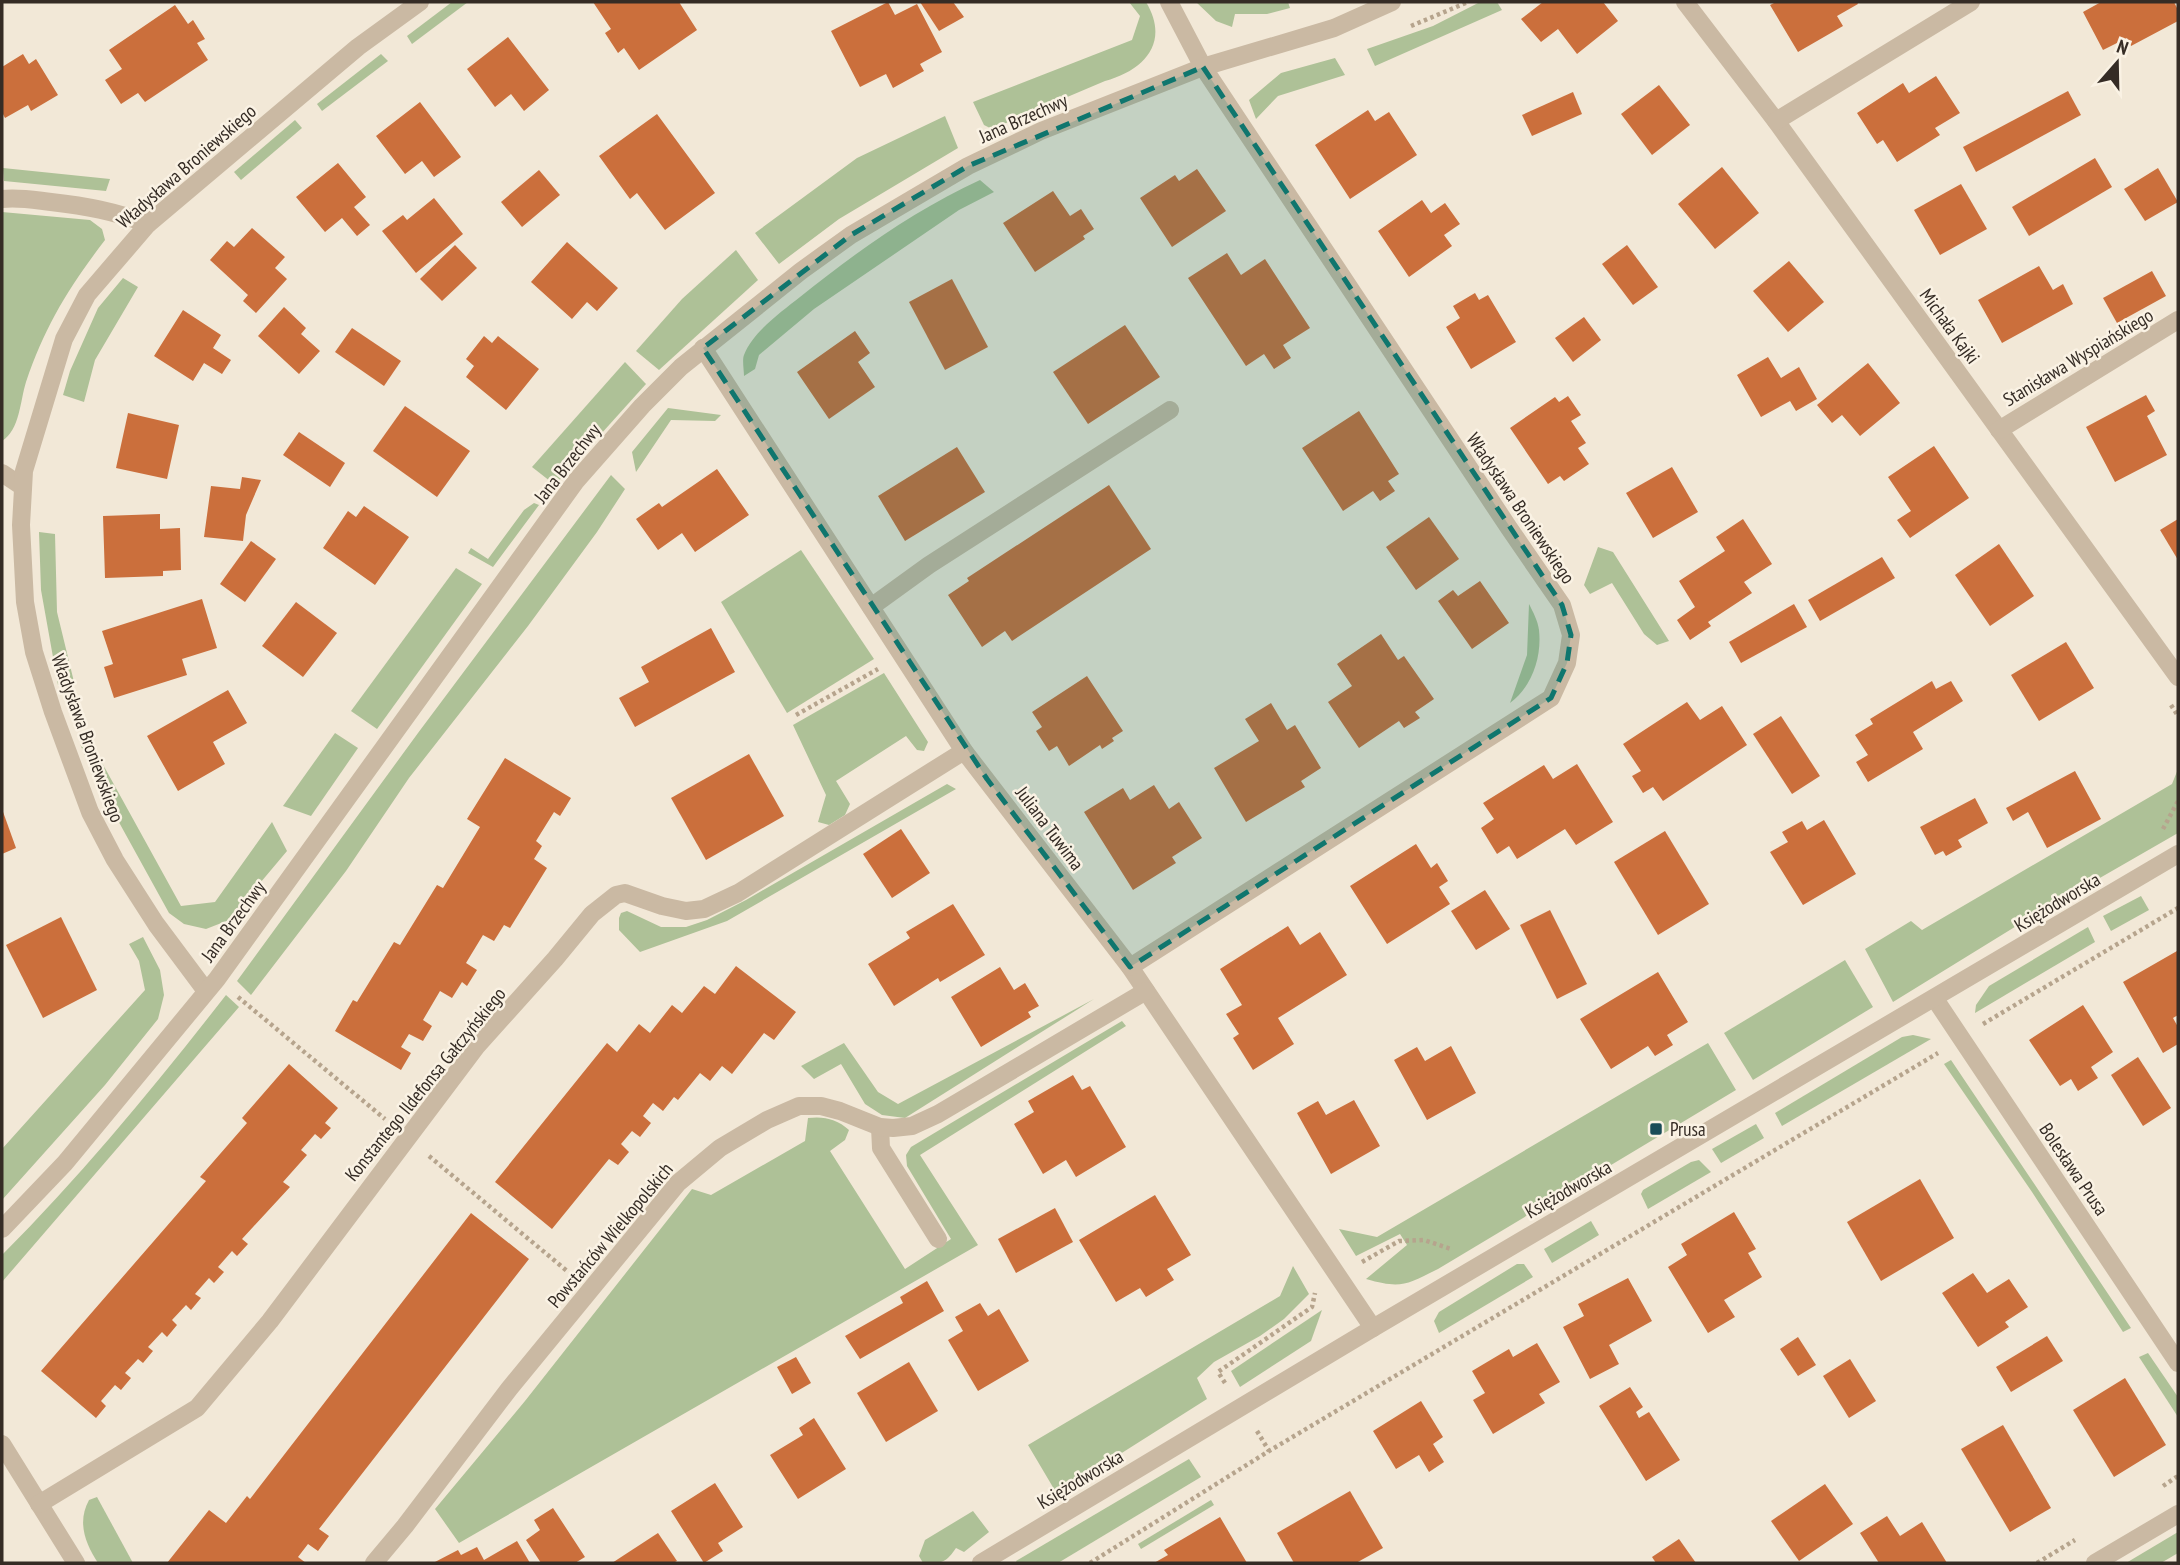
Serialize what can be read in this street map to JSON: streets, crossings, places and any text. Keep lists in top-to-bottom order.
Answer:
{
  "streets": {
    "street": [
      "Jana Brzechwy",
      "Władysława Broniewskiego",
      "Michała Kajki",
      "Stanisława Wyspiańskiego",
      "Juliana Tuwima",
      "Księżodworska",
      "Konstantego Ildefonsa Gałczyńskiego",
      "Bolesława Prusa",
      "Powstańców Wielkopolskich"
    ]
  },
  "crossings": [
    ["Jana Brzechwy", "Władysława Broniewskiego"],
    ["Jana Brzechwy", "Juliana Tuwima"],
    ["Władysława Broniewskiego", "Juliana Tuwima"],
    ["Michała Kajki", "Stanisława Wyspiańskiego"],
    ["Juliana Tuwima", "Księżodworska"],
    ["Juliana Tuwima", "Konstantego Ildefonsa Gałczyńskiego"],
    ["Juliana Tuwima", "Powstańców Wielkopolskich"],
    ["Księżodworska", "Bolesława Prusa"]
  ],
  "places": {
    "transit": ["Prusa"]
  },
  "north": "top"
}
